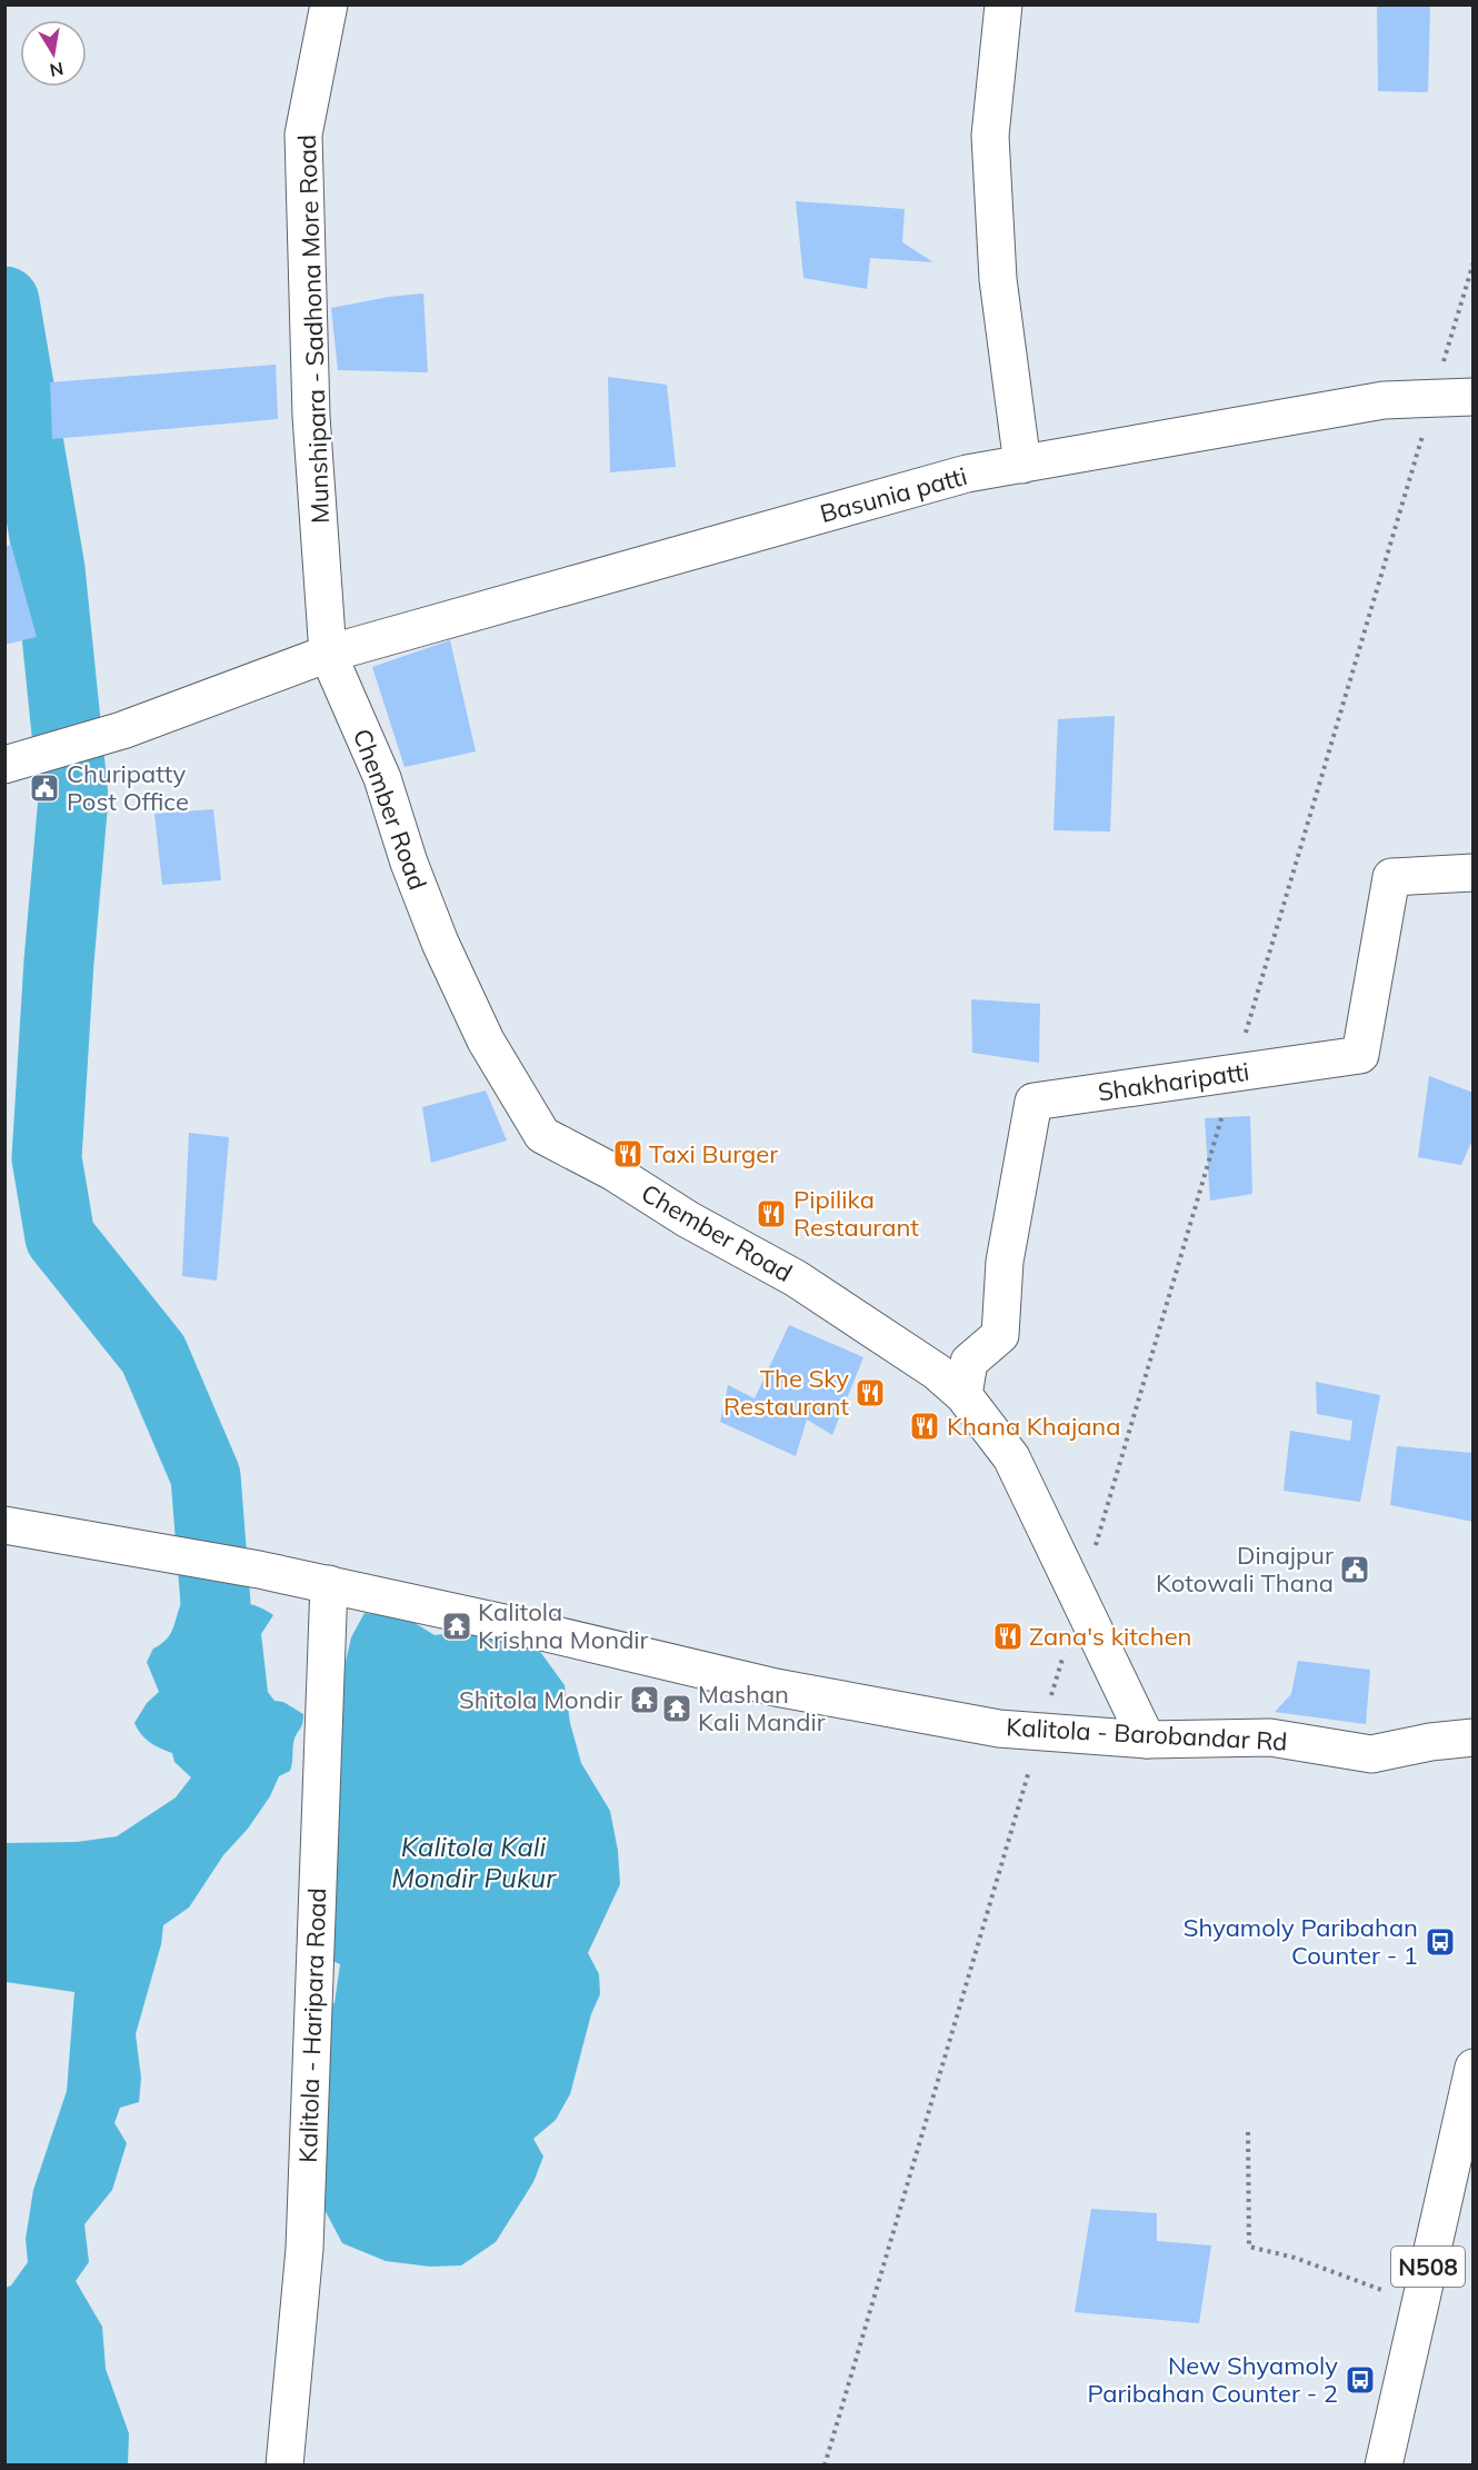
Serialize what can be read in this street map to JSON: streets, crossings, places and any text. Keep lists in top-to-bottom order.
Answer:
{
  "streets": {
    "main road": [
      "Munshipara - Sadhona More Road",
      "Basunia patti",
      "Chember Road",
      "Shakharipatti",
      "Kalitola - Barobandar Rd",
      "Kalitola - Haripara Road",
      "N508"
    ]
  },
  "crossings": [
    ["Munshipara - Sadhona More Road", "Basunia patti"],
    ["Munshipara - Sadhona More Road", "Chember Road"],
    ["Basunia patti", "Chember Road"],
    ["Chember Road", "Shakharipatti"],
    ["Chember Road", "Kalitola - Barobandar Rd"],
    ["Kalitola - Barobandar Rd", "Kalitola - Haripara Road"]
  ],
  "water": ["Kalitola Kali Mondir Pukur"],
  "places": {
    "public building": ["Churipatty Post Office", "Dinajpur Kotowali Thana"],
    "restaurant": [
      "Taxi Burger",
      "Pipilika Restaurant",
      "The Sky Restaurant",
      "Khana Khajana",
      "Zana's kitchen"
    ],
    "temple": ["Kalitola Krishna Mondir", "Shitola Mondir", "Mashan Kali Mandir"],
    "bus stop": ["Shyamoly Paribahan Counter - 1", "New Shyamoly Paribahan Counter - 2"]
  },
  "north": "bottom"
}
